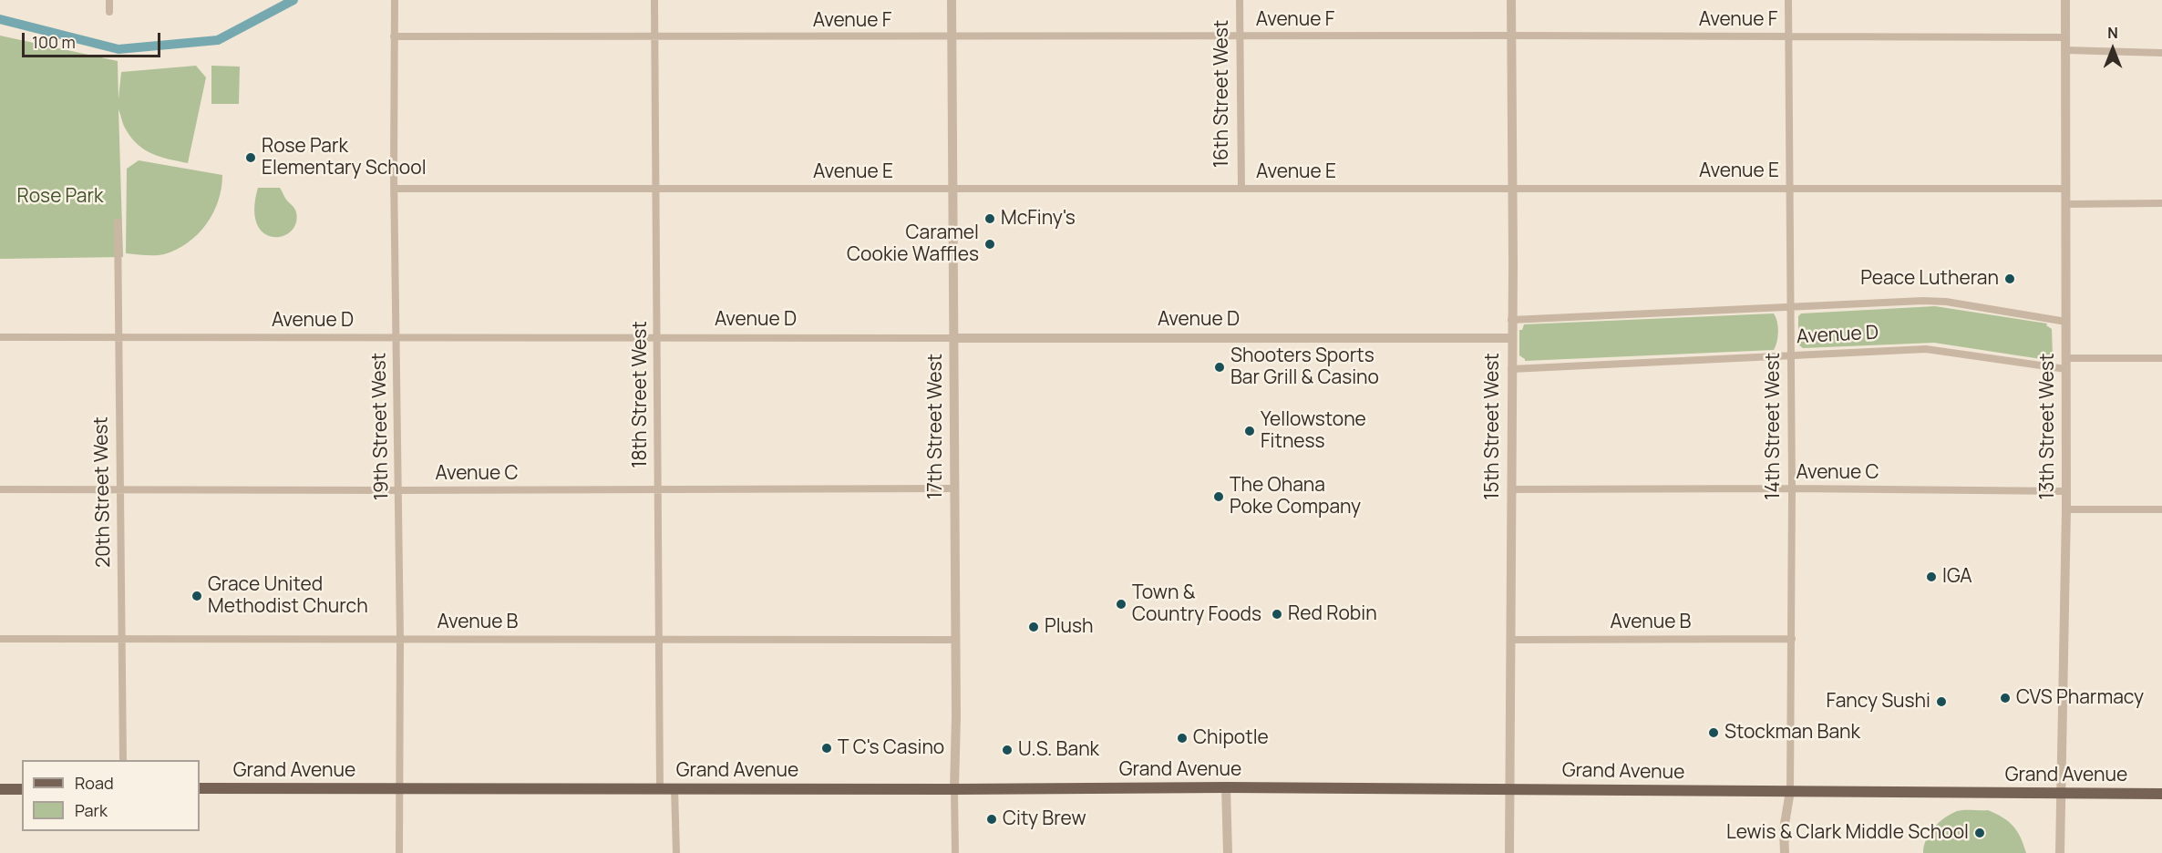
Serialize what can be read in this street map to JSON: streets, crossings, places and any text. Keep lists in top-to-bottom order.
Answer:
{
  "streets": {
    "main road": ["Grand Avenue"],
    "street": [
      "Avenue F",
      "16th Street West",
      "Avenue E",
      "Avenue D",
      "18th Street West",
      "19th Street West",
      "17th Street West",
      "15th Street West",
      "14th Street West",
      "13th Street West",
      "Avenue C",
      "20th Street West",
      "Avenue B"
    ]
  },
  "crossings": [
    ["Avenue F", "16th Street West"],
    ["Avenue F", "18th Street West"],
    ["Avenue F", "19th Street West"],
    ["Avenue F", "17th Street West"],
    ["Avenue F", "15th Street West"],
    ["Avenue F", "14th Street West"],
    ["Avenue F", "13th Street West"],
    ["16th Street West", "Avenue E"],
    ["Avenue E", "18th Street West"],
    ["Avenue E", "19th Street West"],
    ["Avenue E", "17th Street West"],
    ["Avenue E", "15th Street West"],
    ["Avenue E", "14th Street West"],
    ["Avenue E", "13th Street West"],
    ["Avenue D", "18th Street West"],
    ["Avenue D", "19th Street West"],
    ["Avenue D", "17th Street West"],
    ["Avenue D", "15th Street West"],
    ["Avenue D", "14th Street West"],
    ["Avenue D", "13th Street West"],
    ["Avenue D", "20th Street West"],
    ["18th Street West", "Avenue C"],
    ["18th Street West", "Avenue B"],
    ["18th Street West", "Grand Avenue"],
    ["19th Street West", "Avenue C"],
    ["19th Street West", "Avenue B"],
    ["19th Street West", "Grand Avenue"],
    ["17th Street West", "Avenue C"],
    ["17th Street West", "Avenue B"],
    ["17th Street West", "Grand Avenue"],
    ["15th Street West", "Avenue C"],
    ["15th Street West", "Avenue B"],
    ["15th Street West", "Grand Avenue"],
    ["14th Street West", "Avenue C"],
    ["14th Street West", "Avenue B"],
    ["14th Street West", "Grand Avenue"],
    ["13th Street West", "Avenue C"],
    ["13th Street West", "Grand Avenue"],
    ["Avenue C", "20th Street West"],
    ["20th Street West", "Avenue B"]
  ],
  "parks": ["Rose Park"],
  "places": [
    "Rose Park Elementary School",
    "McFiny's",
    "Caramel Cookie Waffles",
    "Peace Lutheran",
    "Shooters Sports Bar Grill & Casino",
    "Yellowstone Fitness",
    "The Ohana Poke Company",
    "IGA",
    "Grace United Methodist Church",
    "Town & Country Foods",
    "Red Robin",
    "Plush",
    "CVS Pharmacy",
    "Fancy Sushi",
    "Stockman Bank",
    "Chipotle",
    "T C's Casino",
    "U.S. Bank",
    "City Brew",
    "Lewis & Clark Middle School"
  ],
  "legend": ["Road", "Park"],
  "scale_bar": "100 m",
  "north": "top"
}
